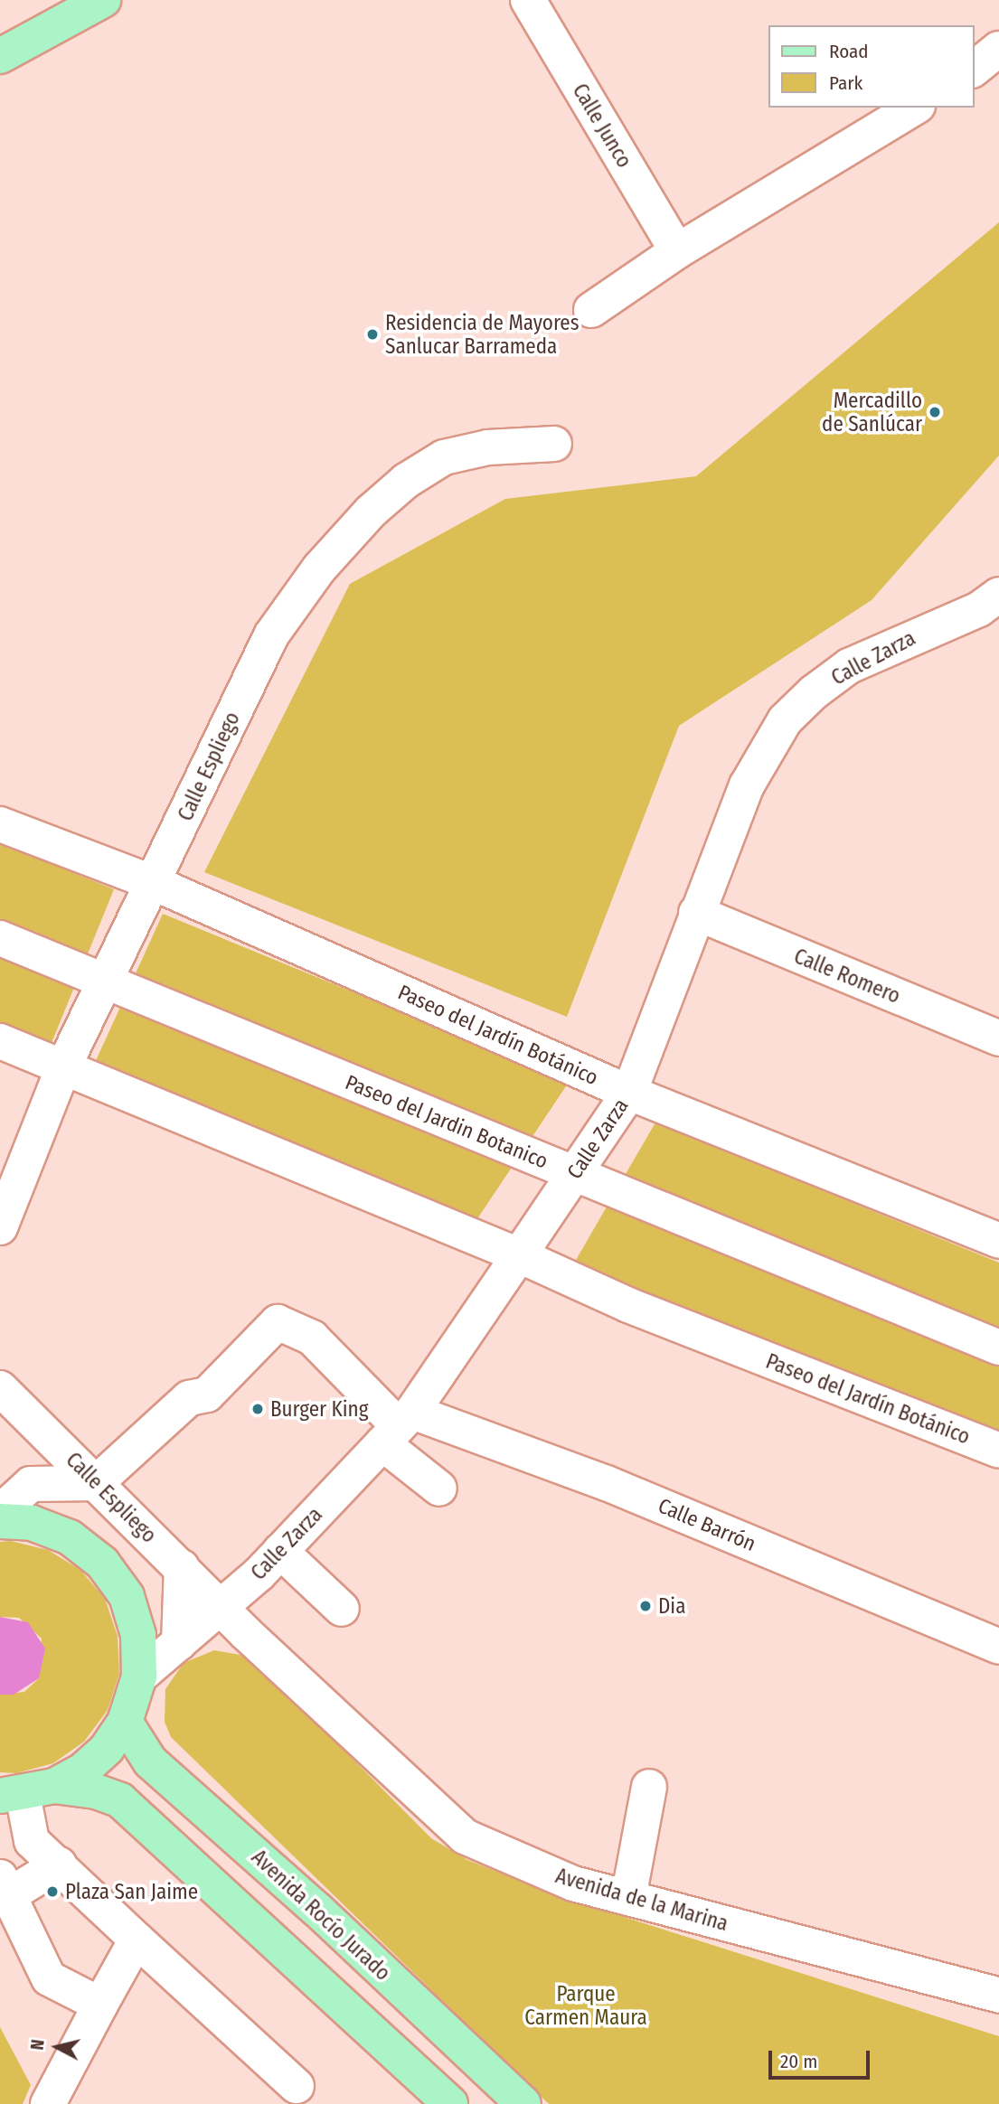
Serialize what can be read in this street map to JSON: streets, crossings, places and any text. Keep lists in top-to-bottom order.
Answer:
{
  "streets": {
    "main road": ["Avenida Rocío Jurado"],
    "street": [
      "Calle Junco",
      "Calle Zarza",
      "Calle Espliego",
      "Calle Romero",
      "Paseo del Jardín Botánico",
      "Paseo del Jardin Botanico",
      "Calle Barrón",
      "Avenida de la Marina"
    ]
  },
  "crossings": [
    ["Calle Zarza", "Calle Espliego"],
    ["Calle Zarza", "Calle Romero"],
    ["Calle Zarza", "Paseo del Jardín Botánico"],
    ["Calle Zarza", "Paseo del Jardin Botanico"],
    ["Calle Zarza", "Calle Barrón"],
    ["Calle Zarza", "Avenida de la Marina"],
    ["Calle Espliego", "Paseo del Jardín Botánico"],
    ["Calle Espliego", "Paseo del Jardin Botanico"],
    ["Calle Espliego", "Avenida de la Marina"]
  ],
  "parks": ["Parque Carmen Maura"],
  "places": [
    "Residencia de Mayores Sanlucar Barrameda",
    "Mercadillo de Sanlúcar",
    "Burger King",
    "Dia",
    "Plaza San Jaime"
  ],
  "legend": ["Road", "Park"],
  "scale_bar": "20 m",
  "north": "left"
}
